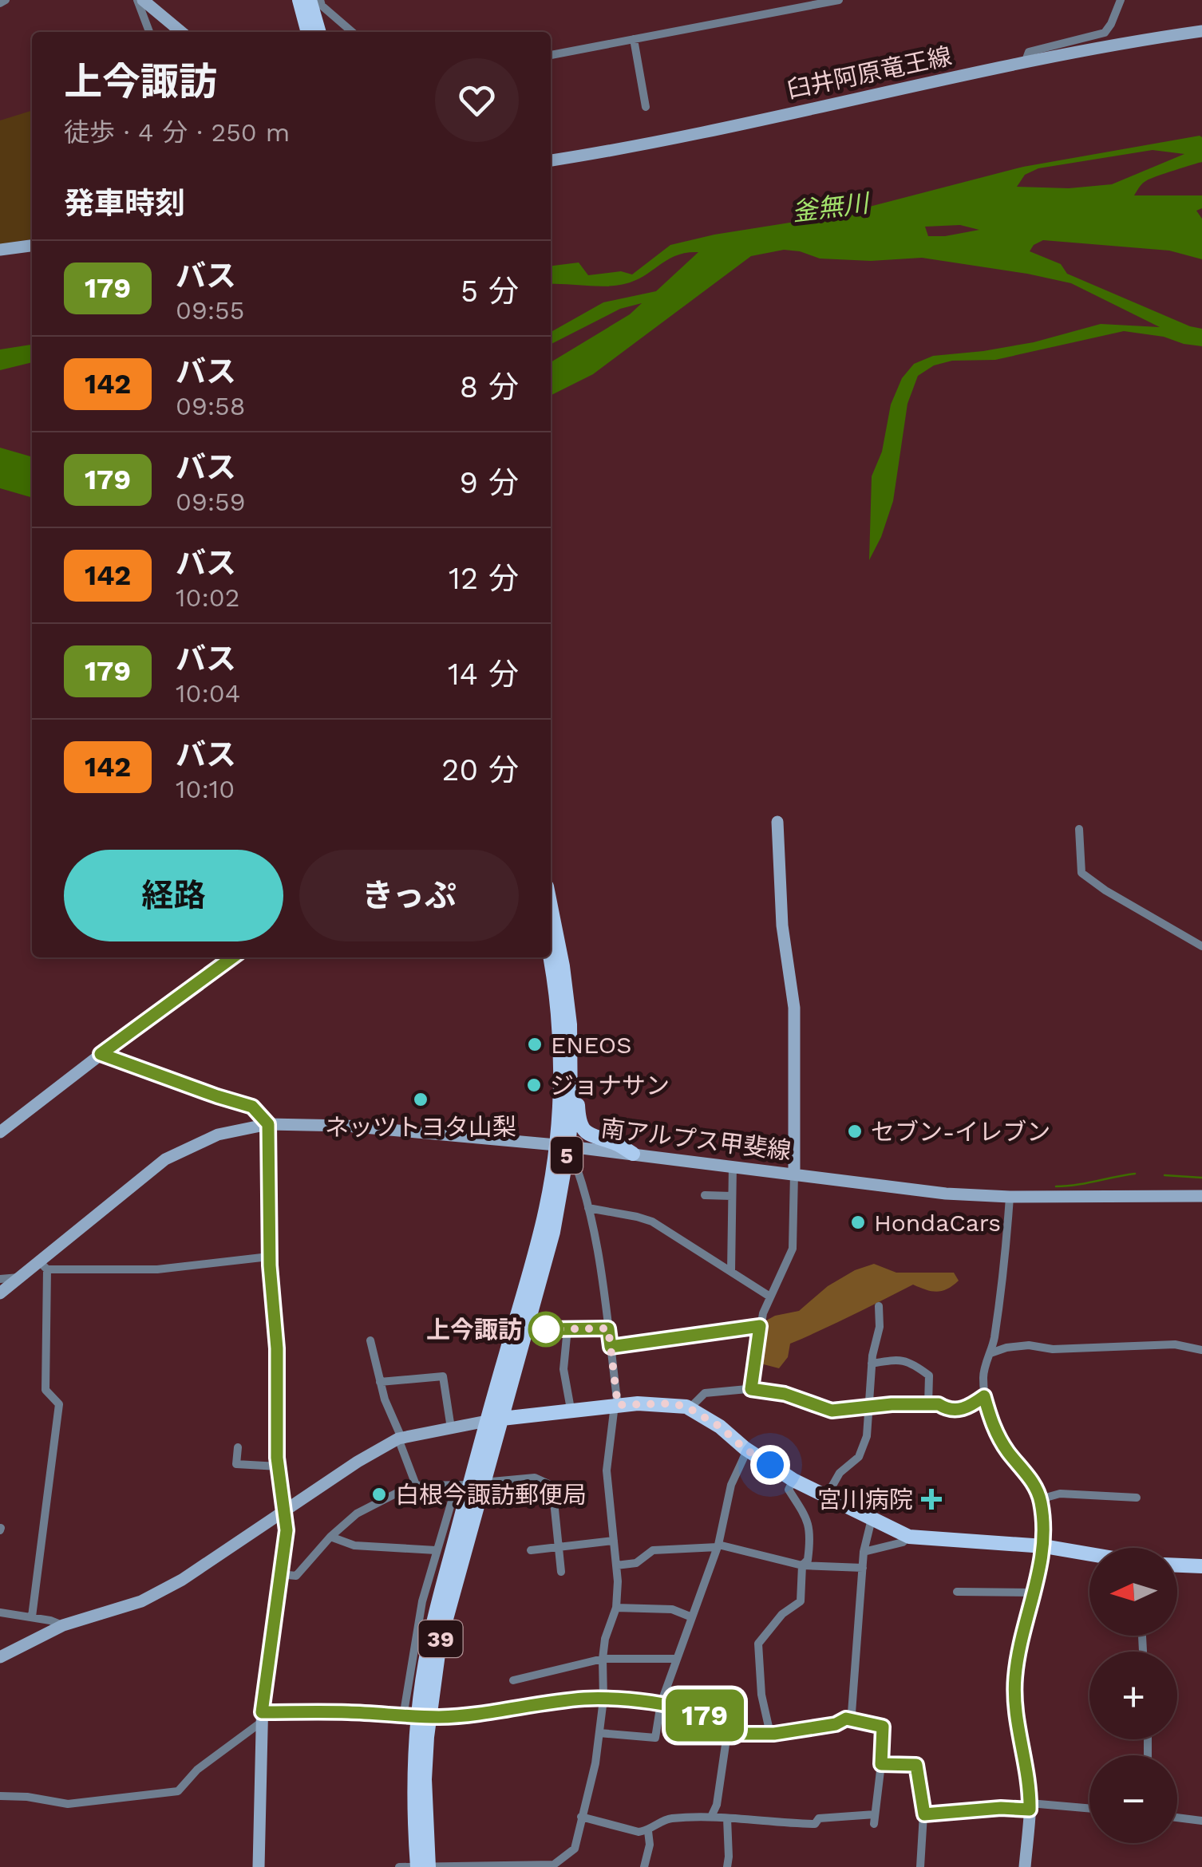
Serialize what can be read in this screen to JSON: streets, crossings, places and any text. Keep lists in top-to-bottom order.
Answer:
{
  "streets": {
    "main road": ["5", "39"],
    "street": ["臼井阿原竜王線", "南アルプス甲斐線"]
  },
  "crossings": [
    ["南アルプス甲斐線", "5"],
    ["5", "39"]
  ],
  "water": ["釜無川"],
  "places": {
    "other": [
      "ENEOS",
      "ジョナサン",
      "ネッツトヨタ山梨",
      "セブン-イレブン",
      "HondaCars",
      "上今諏訪",
      "白根今諏訪郵便局"
    ],
    "health": ["宮川病院"]
  },
  "lines": ["bus line 179"],
  "north": "left",
  "page": {
    "on_map": "179",
    "heading": [
      ["上今諏訪", "徒歩 · 4 分 · 250 m"],
      "発車時刻"
    ],
    "list": [
      {
        "mark": "179",
        "name": "バス",
        "note": "09:55",
        "value": "5 分"
      },
      {
        "mark": "142",
        "name": "バス",
        "note": "09:58",
        "value": "8 分"
      },
      {
        "mark": "179",
        "name": "バス",
        "note": "09:59",
        "value": "9 分"
      },
      {
        "mark": "142",
        "name": "バス",
        "note": "10:02",
        "value": "12 分"
      },
      {
        "mark": "179",
        "name": "バス",
        "note": "10:04",
        "value": "14 分"
      },
      {
        "mark": "142",
        "name": "バス",
        "note": "10:10",
        "value": "20 分"
      }
    ],
    "buttons": ["経路", "きっぷ"],
    "map_buttons": ["+", "−"]
  }
}
